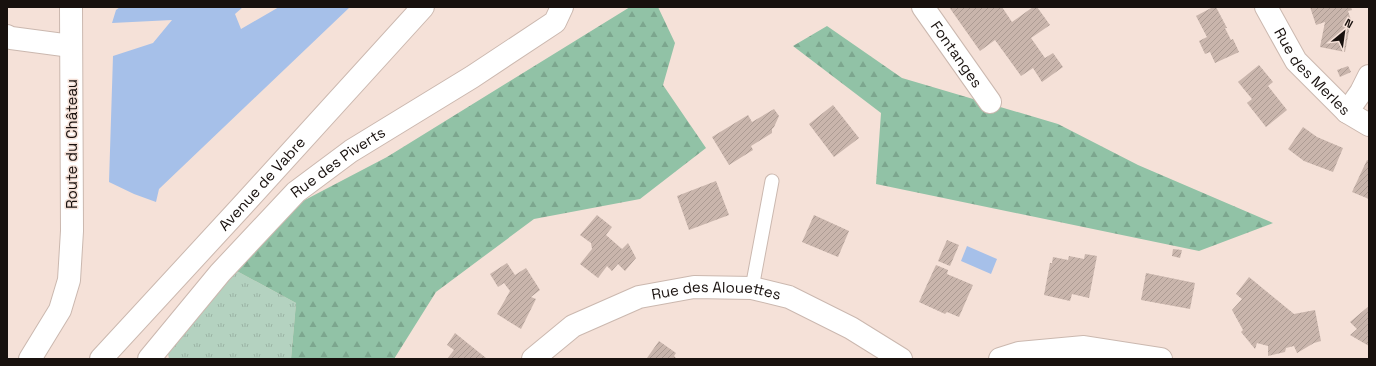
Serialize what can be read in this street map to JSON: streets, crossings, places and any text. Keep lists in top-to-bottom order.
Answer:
{
  "streets": {
    "street": [
      "Fontanges",
      "Rue des Merles",
      "Route du Château",
      "Rue des Piverts",
      "Avenue de Vabre",
      "Rue des Alouettes"
    ]
  },
  "north": "top right"
}
